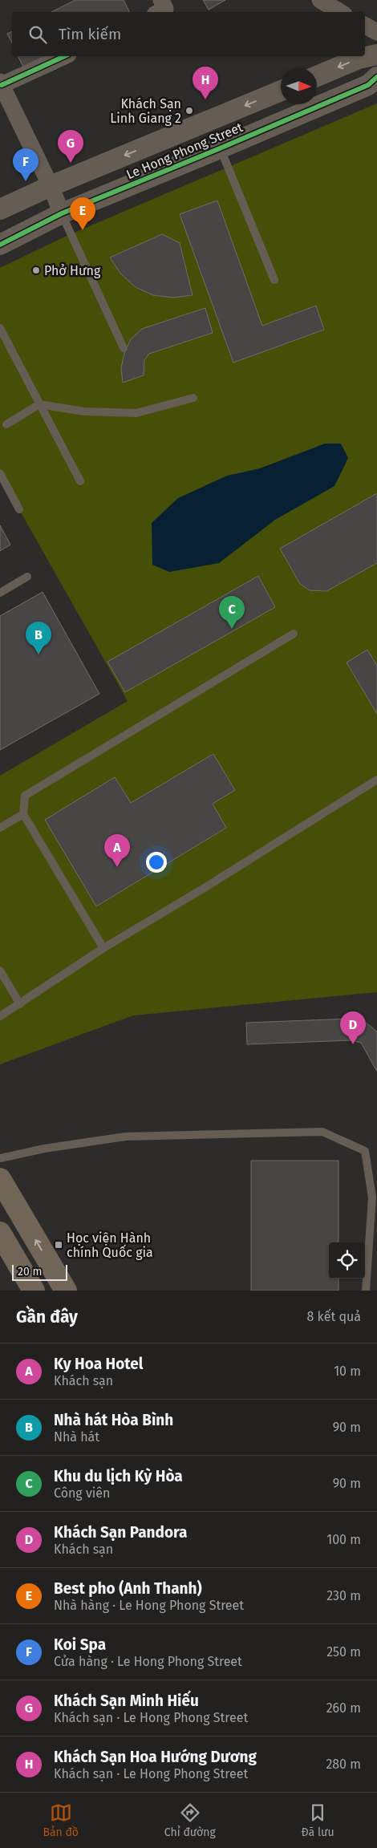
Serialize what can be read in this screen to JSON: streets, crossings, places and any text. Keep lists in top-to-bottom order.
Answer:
{
  "streets": {
    "street": ["Le Hong Phong Street"]
  },
  "places": {
    "other": ["Khách Sạn Linh Giang 2", "Phở Hưng"],
    "transit": ["Học viện Hành chính Quốc gia"]
  },
  "scale_bar": "20 m",
  "north": "right",
  "page": {
    "search": "Tìm kiếm",
    "pins": [
      "H",
      "G",
      "F",
      "E",
      "C",
      "B",
      "A",
      "D"
    ],
    "scale": "20 m",
    "heading": ["Gần đây", "8 kết quả"],
    "list": [
      {
        "mark": "A",
        "name": "Ky Hoa Hotel",
        "note": "Khách sạn",
        "value": "10 m"
      },
      {
        "mark": "B",
        "name": "Nhà hát Hòa Bình",
        "note": "Nhà hát",
        "value": "90 m"
      },
      {
        "mark": "C",
        "name": "Khu du lịch Kỳ Hòa",
        "note": "Công viên",
        "value": "90 m"
      },
      {
        "mark": "D",
        "name": "Khách Sạn Pandora",
        "note": "Khách sạn",
        "value": "100 m"
      },
      {
        "mark": "E",
        "name": "Best pho (Anh Thanh)",
        "note": "Nhà hàng · Le Hong Phong Street",
        "value": "230 m"
      },
      {
        "mark": "F",
        "name": "Koi Spa",
        "note": "Cửa hàng · Le Hong Phong Street",
        "value": "250 m"
      },
      {
        "mark": "G",
        "name": "Khách Sạn Minh Hiếu",
        "note": "Khách sạn · Le Hong Phong Street",
        "value": "260 m"
      },
      {
        "mark": "H",
        "name": "Khách Sạn Hoa Hướng Dương",
        "note": "Khách sạn · Le Hong Phong Street",
        "value": "280 m"
      }
    ],
    "nav": ["Bản đồ", "Chỉ đường", "Đã lưu"]
  }
}
